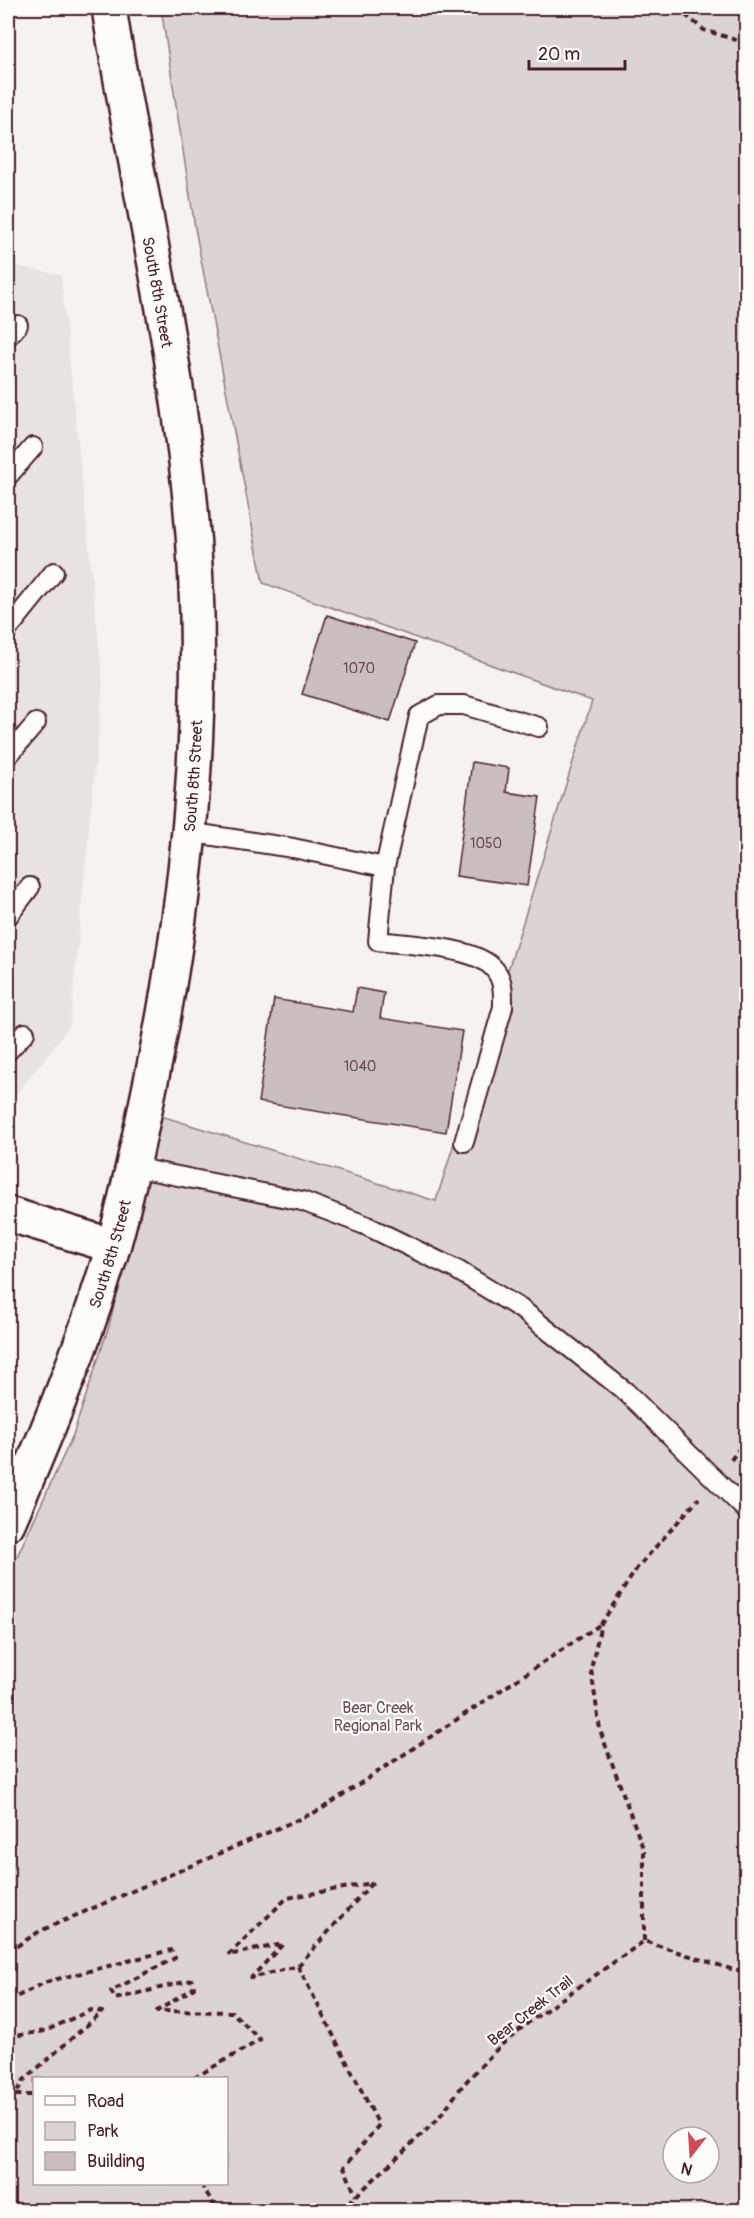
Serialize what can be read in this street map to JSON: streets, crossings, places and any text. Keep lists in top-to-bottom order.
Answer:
{
  "streets": {
    "main road": ["South 8th Street"],
    "path": ["Bear Creek Trail"]
  },
  "parks": ["Bear Creek Regional Park"],
  "house_numbers": ["1070", "1050", "1040"],
  "legend": ["Road", "Park", "Building"],
  "scale_bar": "20 m",
  "north": "bottom"
}
